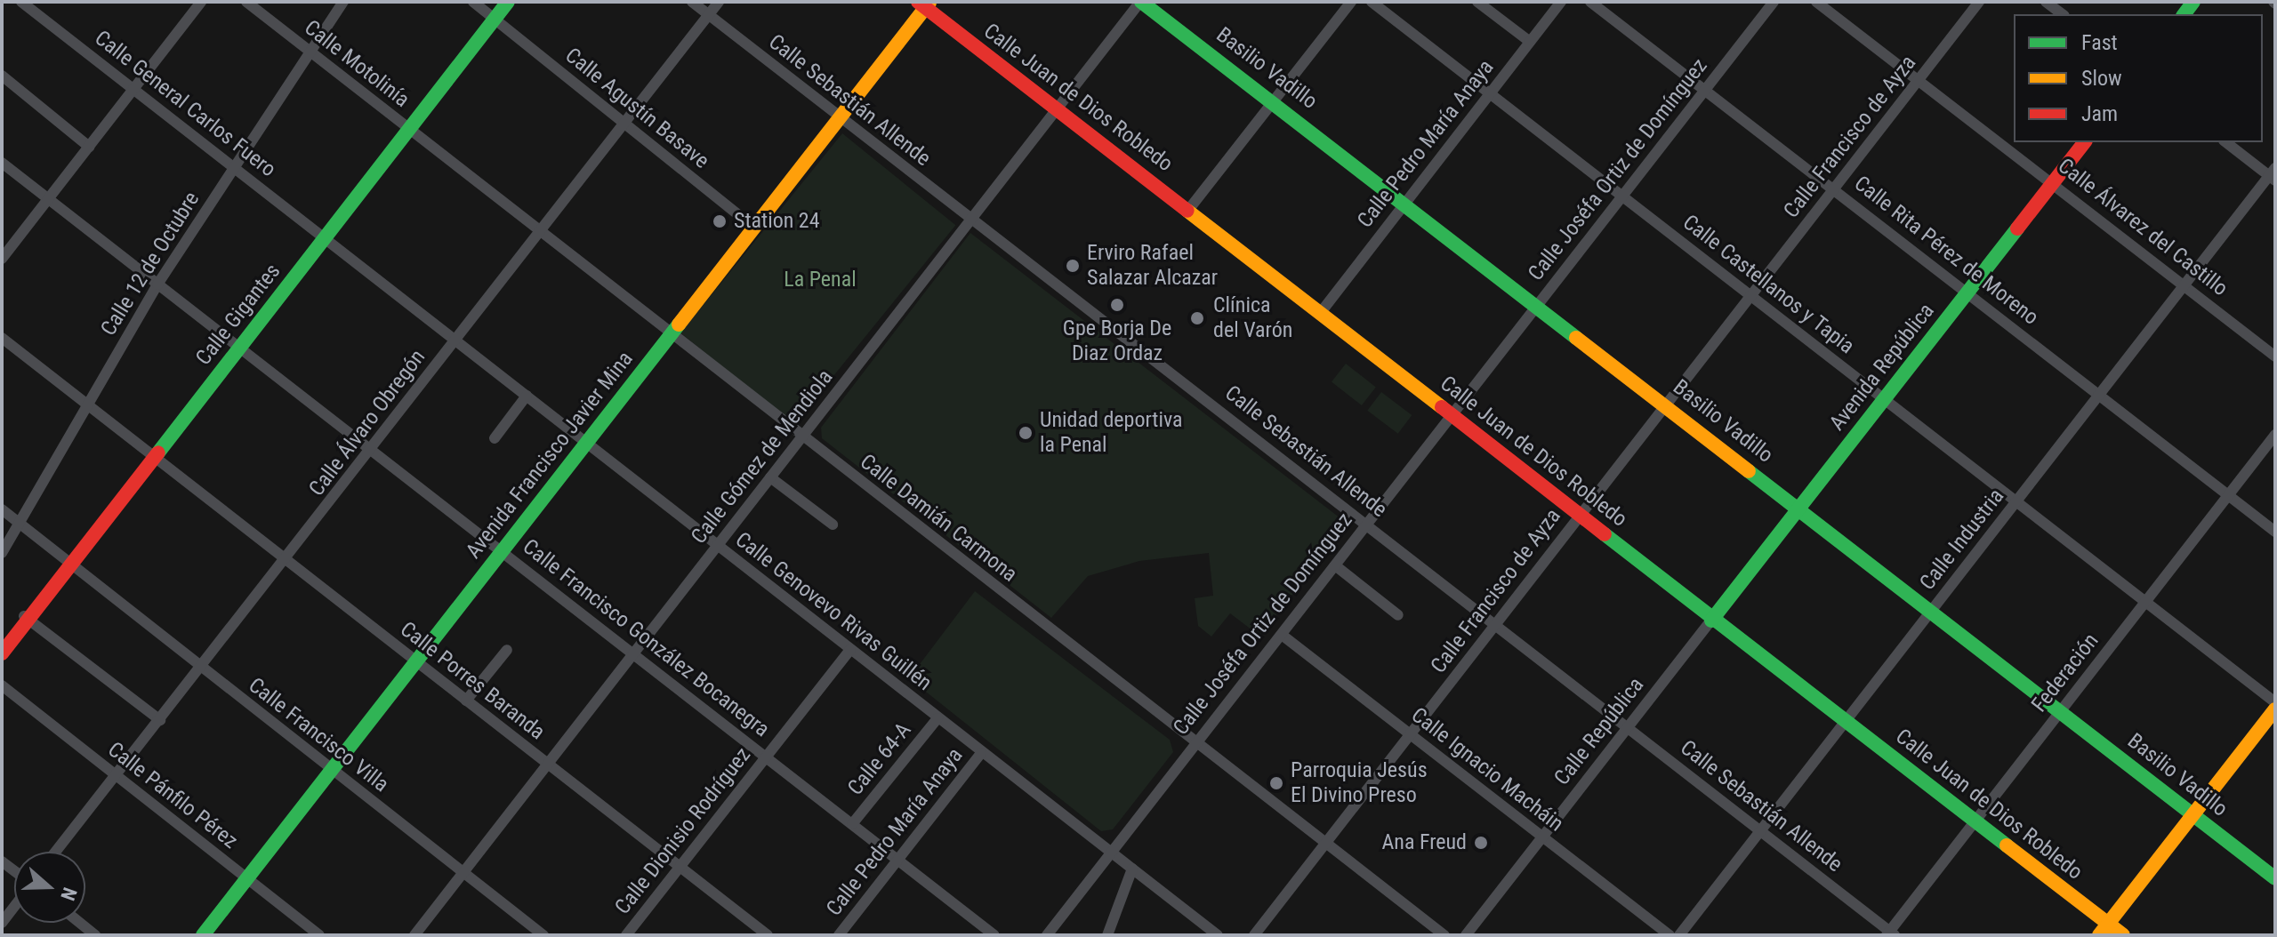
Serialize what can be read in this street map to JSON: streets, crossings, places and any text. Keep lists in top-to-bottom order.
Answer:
{
  "streets": {
    "street": [
      "Calle Motolinía",
      "Basilio Vadillo",
      "Calle Juan de Dios Robledo",
      "Calle Sebastián Allende",
      "Calle General Carlos Fuero",
      "Calle Agustín Basave",
      "Calle Francisco de Ayza",
      "Calle Pedro María Anaya",
      "Calle Joséfa Ortiz de Domínguez",
      "Calle Álvarez del Castillo",
      "Calle Rita Pérez de Moreno",
      "Calle 12 de Octubre",
      "Calle Castellanos y Tapia",
      "Calle Gigantes",
      "Avenida República",
      "Calle Álvaro Obregón",
      "Avenida Francisco Javier Mina",
      "Calle Gómez de Mendiola",
      "Calle Damián Carmona",
      "Calle Industria",
      "Calle Genovevo Rivas Guillén",
      "Calle Francisco González Bocanegra",
      "Federación",
      "Calle Porres Baranda",
      "Calle República",
      "Calle Francisco Villa",
      "Calle 64-A",
      "Calle Ignacio Macháin",
      "Calle Pánfilo Pérez",
      "Calle Dionisio Rodríguez"
    ]
  },
  "crossings": [
    ["Calle Motolinía", "Calle 12 de Octubre"],
    ["Calle Motolinía", "Calle Gigantes"],
    ["Calle Motolinía", "Calle Damián Carmona"],
    ["Basilio Vadillo", "Calle Francisco de Ayza"],
    ["Basilio Vadillo", "Calle Pedro María Anaya"],
    ["Basilio Vadillo", "Calle Joséfa Ortiz de Domínguez"],
    ["Basilio Vadillo", "Avenida República"],
    ["Basilio Vadillo", "Calle Gómez de Mendiola"],
    ["Basilio Vadillo", "Calle Industria"],
    ["Basilio Vadillo", "Federación"],
    ["Calle Juan de Dios Robledo", "Calle Francisco de Ayza"],
    ["Calle Juan de Dios Robledo", "Calle Pedro María Anaya"],
    ["Calle Juan de Dios Robledo", "Calle Joséfa Ortiz de Domínguez"],
    ["Calle Juan de Dios Robledo", "Avenida República"],
    ["Calle Juan de Dios Robledo", "Avenida Francisco Javier Mina"],
    ["Calle Juan de Dios Robledo", "Calle Gómez de Mendiola"],
    ["Calle Juan de Dios Robledo", "Calle Industria"],
    ["Calle Juan de Dios Robledo", "Federación"],
    ["Calle Juan de Dios Robledo", "Calle República"],
    ["Calle Sebastián Allende", "Calle Francisco de Ayza"],
    ["Calle Sebastián Allende", "Calle Joséfa Ortiz de Domínguez"],
    ["Calle Sebastián Allende", "Calle Álvaro Obregón"],
    ["Calle Sebastián Allende", "Avenida Francisco Javier Mina"],
    ["Calle Sebastián Allende", "Calle Gómez de Mendiola"],
    ["Calle Sebastián Allende", "Calle Industria"],
    ["Calle Sebastián Allende", "Federación"],
    ["Calle Sebastián Allende", "Calle República"],
    ["Calle General Carlos Fuero", "Calle 12 de Octubre"],
    ["Calle General Carlos Fuero", "Calle Gigantes"],
    ["Calle General Carlos Fuero", "Calle Genovevo Rivas Guillén"],
    ["Calle Agustín Basave", "Calle Gigantes"],
    ["Calle Agustín Basave", "Calle Álvaro Obregón"],
    ["Calle Agustín Basave", "Avenida Francisco Javier Mina"],
    ["Calle Francisco de Ayza", "Calle Álvarez del Castillo"],
    ["Calle Francisco de Ayza", "Calle Rita Pérez de Moreno"],
    ["Calle Francisco de Ayza", "Calle Castellanos y Tapia"],
    ["Calle Francisco de Ayza", "Calle Damián Carmona"],
    ["Calle Francisco de Ayza", "Calle Ignacio Macháin"],
    ["Calle Pedro María Anaya", "Calle Castellanos y Tapia"],
    ["Calle Pedro María Anaya", "Calle Genovevo Rivas Guillén"],
    ["Calle Pedro María Anaya", "Calle Francisco González Bocanegra"],
    ["Calle Joséfa Ortiz de Domínguez", "Calle Rita Pérez de Moreno"],
    ["Calle Joséfa Ortiz de Domínguez", "Calle Castellanos y Tapia"],
    ["Calle Joséfa Ortiz de Domínguez", "Calle Damián Carmona"],
    ["Calle Joséfa Ortiz de Domínguez", "Calle Genovevo Rivas Guillén"],
    ["Calle Joséfa Ortiz de Domínguez", "Calle Ignacio Macháin"],
    ["Calle Álvarez del Castillo", "Avenida República"],
    ["Calle Álvarez del Castillo", "Calle Industria"],
    ["Calle Rita Pérez de Moreno", "Avenida República"],
    ["Calle Rita Pérez de Moreno", "Calle Industria"],
    ["Calle Rita Pérez de Moreno", "Federación"],
    ["Calle 12 de Octubre", "Calle Francisco González Bocanegra"],
    ["Calle 12 de Octubre", "Calle Porres Baranda"],
    ["Calle 12 de Octubre", "Calle Francisco Villa"],
    ["Calle Castellanos y Tapia", "Avenida República"],
    ["Calle Castellanos y Tapia", "Calle Industria"],
    ["Calle Castellanos y Tapia", "Federación"],
    ["Calle Gigantes", "Calle Damián Carmona"],
    ["Calle Gigantes", "Calle Genovevo Rivas Guillén"],
    ["Calle Gigantes", "Calle Francisco González Bocanegra"],
    ["Calle Gigantes", "Calle Porres Baranda"],
    ["Calle Gigantes", "Calle Francisco Villa"],
    ["Avenida República", "Calle República"],
    ["Calle Álvaro Obregón", "Calle Damián Carmona"],
    ["Calle Álvaro Obregón", "Calle Genovevo Rivas Guillén"],
    ["Calle Álvaro Obregón", "Calle Francisco González Bocanegra"],
    ["Calle Álvaro Obregón", "Calle Porres Baranda"],
    ["Calle Álvaro Obregón", "Calle Francisco Villa"],
    ["Calle Álvaro Obregón", "Calle Pánfilo Pérez"],
    ["Avenida Francisco Javier Mina", "Calle Damián Carmona"],
    ["Avenida Francisco Javier Mina", "Calle Genovevo Rivas Guillén"],
    ["Avenida Francisco Javier Mina", "Calle Francisco González Bocanegra"],
    ["Avenida Francisco Javier Mina", "Calle Porres Baranda"],
    ["Avenida Francisco Javier Mina", "Calle Francisco Villa"],
    ["Avenida Francisco Javier Mina", "Calle Pánfilo Pérez"],
    ["Calle Gómez de Mendiola", "Calle Damián Carmona"],
    ["Calle Gómez de Mendiola", "Calle Genovevo Rivas Guillén"],
    ["Calle Gómez de Mendiola", "Calle Francisco González Bocanegra"],
    ["Calle Gómez de Mendiola", "Calle Porres Baranda"],
    ["Calle Gómez de Mendiola", "Calle Francisco Villa"],
    ["Calle Genovevo Rivas Guillén", "Calle 64-A"],
    ["Calle Genovevo Rivas Guillén", "Calle Dionisio Rodríguez"],
    ["Calle Francisco González Bocanegra", "Calle 64-A"],
    ["Calle Francisco González Bocanegra", "Calle Dionisio Rodríguez"],
    ["Calle Porres Baranda", "Calle Dionisio Rodríguez"],
    ["Calle República", "Calle Ignacio Macháin"]
  ],
  "parks": ["La Penal"],
  "places": [
    "Station 24",
    "Erviro Rafael Salazar Alcazar",
    "Gpe Borja De Diaz Ordaz",
    "Clínica del Varón",
    "Unidad deportiva la Penal",
    "Parroquia Jesús El Divino Preso",
    "Ana Freud"
  ],
  "legend": ["Fast", "Slow", "Jam"],
  "north": "right"
}
